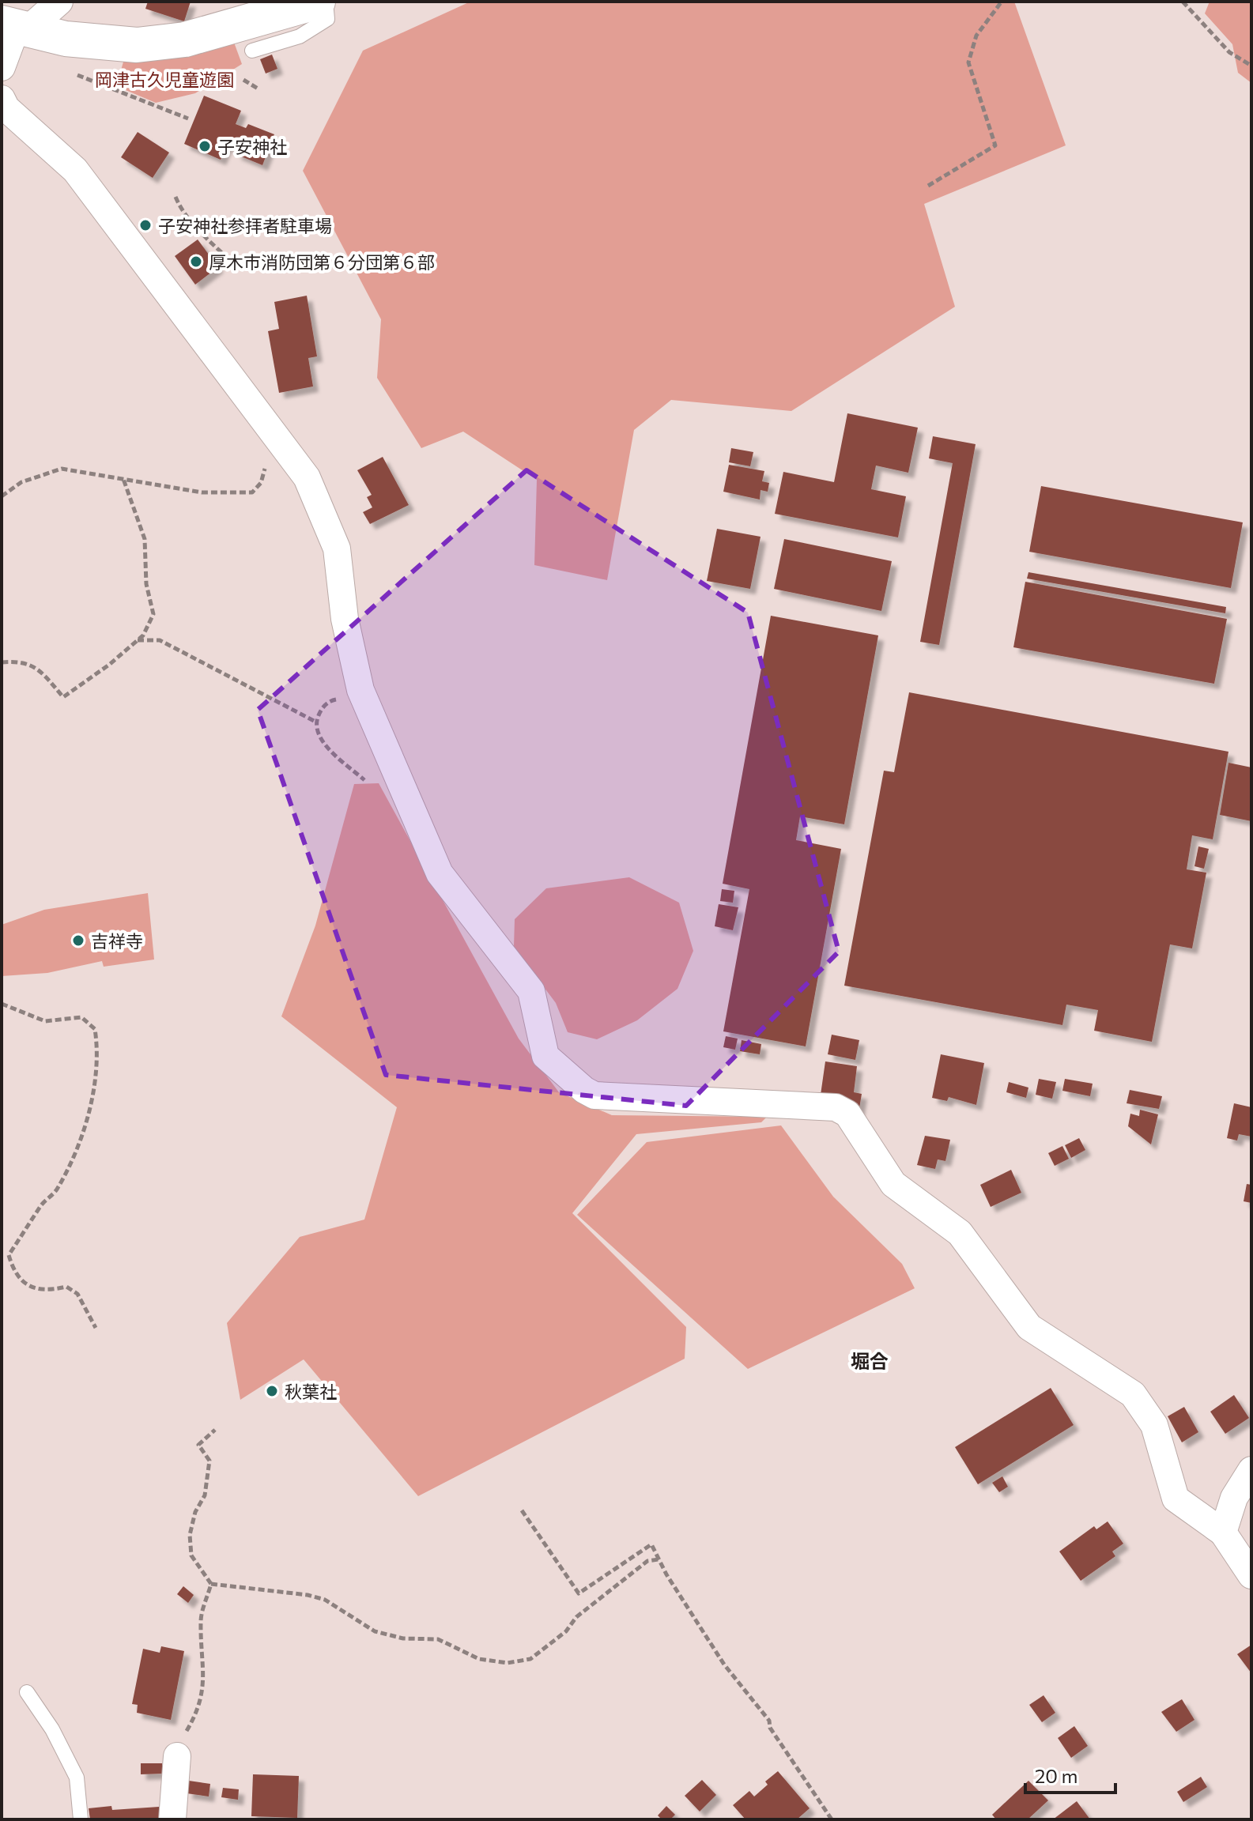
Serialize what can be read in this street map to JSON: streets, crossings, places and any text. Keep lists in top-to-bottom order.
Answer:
{
  "districts": ["堀合"],
  "parks": ["岡津古久児童遊園"],
  "places": [
    "子安神社",
    "子安神社参拝者駐車場",
    "厚木市消防団第６分団第６部",
    "吉祥寺",
    "秋葉社"
  ],
  "scale_bar": "20 m"
}
